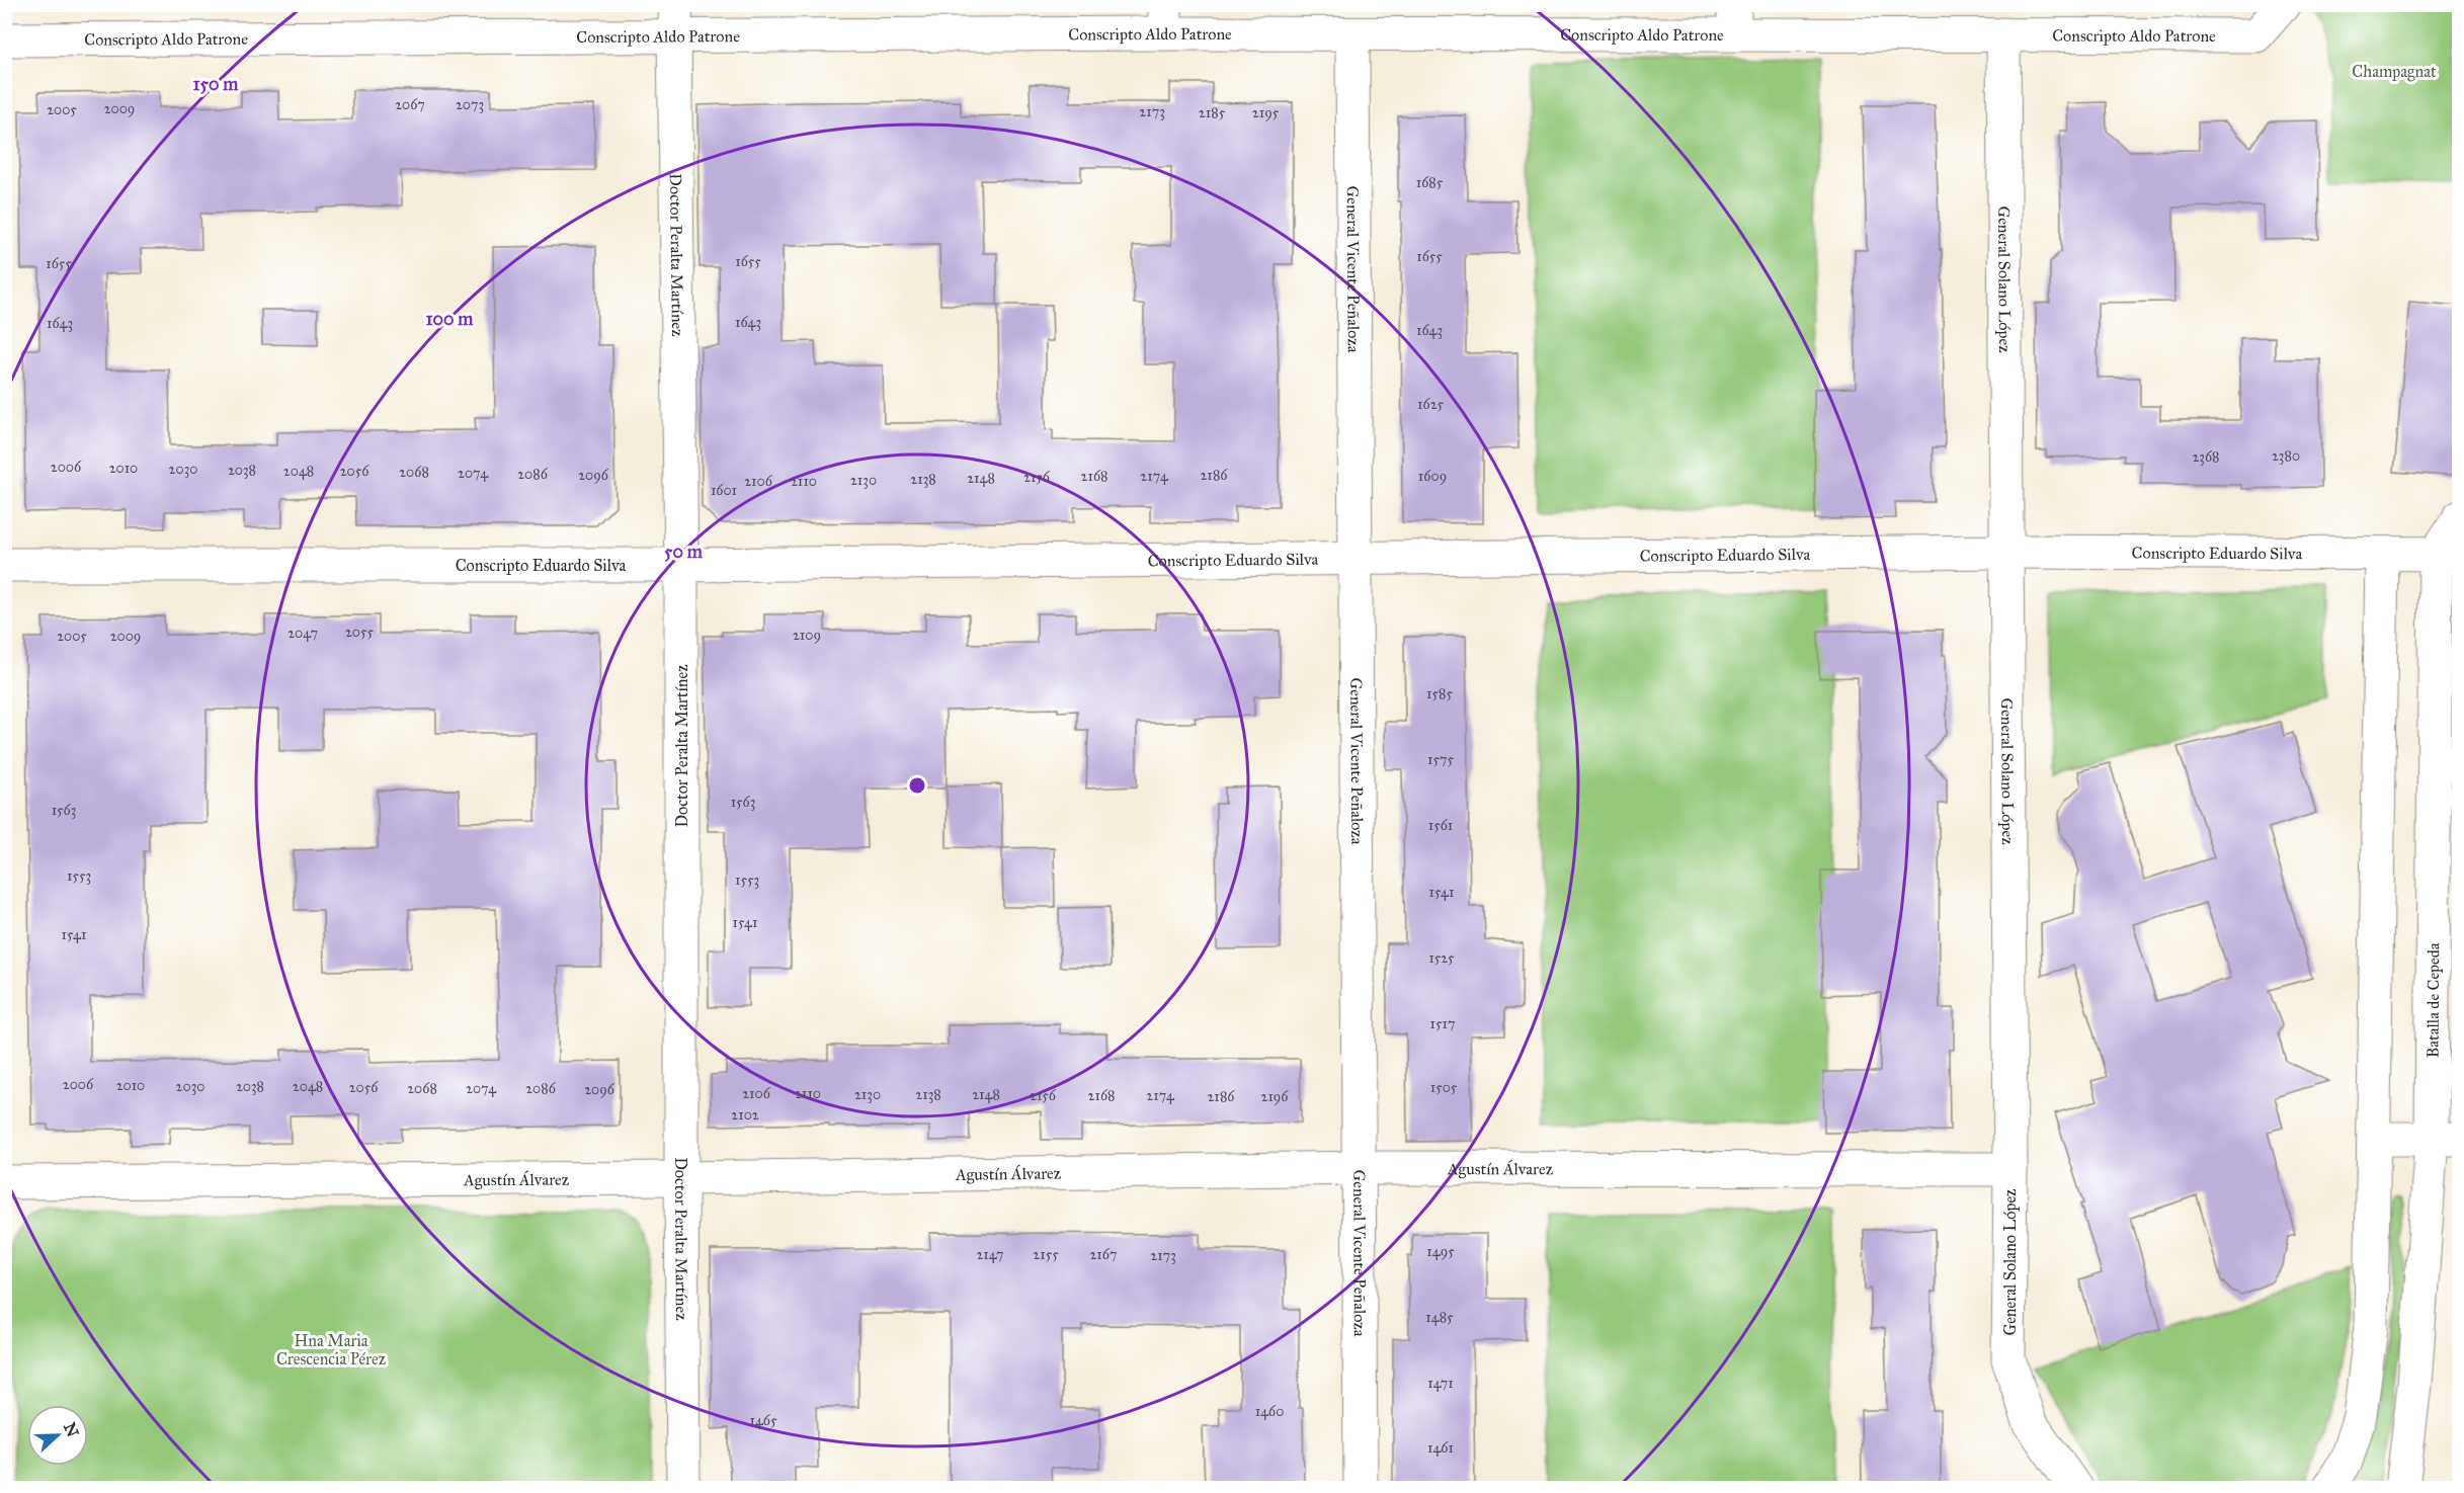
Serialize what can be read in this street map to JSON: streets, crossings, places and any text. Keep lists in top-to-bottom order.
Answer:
{
  "streets": {
    "street": [
      "Conscripto Aldo Patrone",
      "Doctor Peralta Martínez",
      "General Vicente Peñaloza",
      "General Solano López",
      "Conscripto Eduardo Silva",
      "Batalla de Cepeda",
      "Agustín Álvarez"
    ]
  },
  "crossings": [
    ["Conscripto Aldo Patrone", "Doctor Peralta Martínez"],
    ["Conscripto Aldo Patrone", "General Vicente Peñaloza"],
    ["Conscripto Aldo Patrone", "General Solano López"],
    ["Doctor Peralta Martínez", "Conscripto Eduardo Silva"],
    ["Doctor Peralta Martínez", "Agustín Álvarez"],
    ["General Vicente Peñaloza", "Conscripto Eduardo Silva"],
    ["General Vicente Peñaloza", "Agustín Álvarez"],
    ["General Solano López", "Conscripto Eduardo Silva"],
    ["General Solano López", "Agustín Álvarez"],
    ["Conscripto Eduardo Silva", "Batalla de Cepeda"]
  ],
  "parks": ["Champagnat", "Hna Maria Crescencia Pérez"],
  "house_numbers": [
    "2067",
    "2073",
    "2009",
    "2005",
    "2173",
    "2185",
    "2195",
    "1685",
    "1655",
    "1655",
    "1655",
    "1643",
    "1643",
    "1643",
    "1625",
    "2380",
    "2368",
    "2006",
    "2010",
    "2030",
    "2038",
    "2048",
    "2056",
    "2068",
    "2074",
    "2086",
    "2096",
    "2186",
    "2168",
    "2174",
    "1609",
    "2156",
    "2148",
    "2138",
    "2130",
    "2106",
    "2110",
    "1601",
    "2055",
    "2047",
    "2109",
    "2005",
    "2009",
    "1585",
    "1575",
    "1563",
    "1563",
    "1561",
    "1553",
    "1553",
    "1541",
    "1541",
    "1541",
    "1525",
    "1517",
    "2006",
    "2010",
    "2030",
    "2038",
    "2048",
    "2056",
    "1505",
    "2068",
    "2074",
    "2086",
    "2096",
    "2106",
    "2110",
    "2130",
    "2138",
    "2148",
    "2156",
    "2168",
    "2174",
    "2186",
    "2196",
    "2102",
    "1495",
    "2147",
    "2155",
    "2167",
    "2173",
    "1485",
    "1471",
    "1460",
    "1465",
    "1461"
  ],
  "north": "right",
  "rings": ["150 m", "100 m", "50 m"]
}
